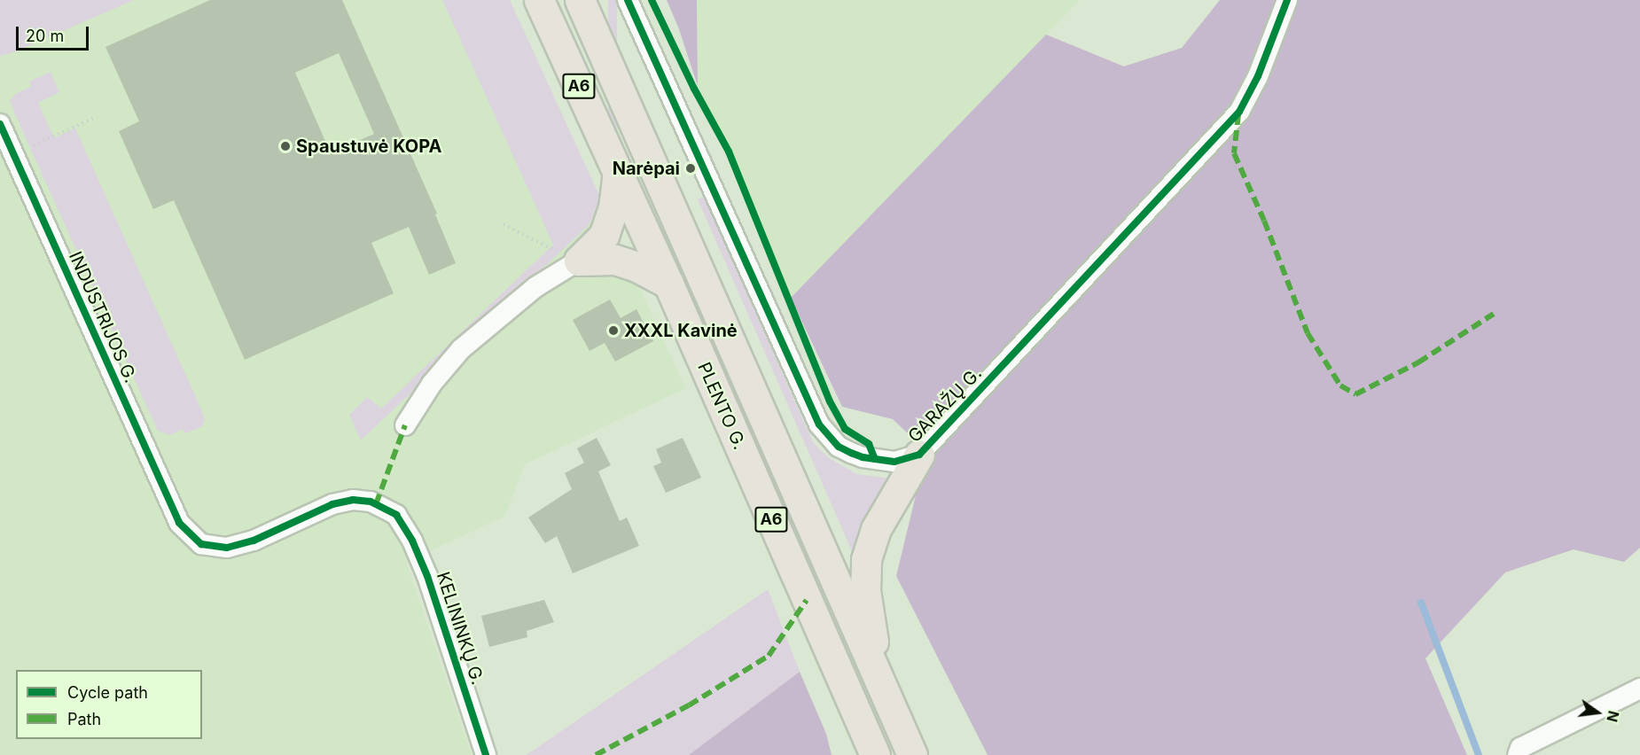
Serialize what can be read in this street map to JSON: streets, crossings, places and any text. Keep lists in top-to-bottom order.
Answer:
{
  "streets": {
    "highway": ["A6", "PLENTO G."],
    "street": ["INDUSTRIJOS G.", "GARAŽŲ G.", "KELININKŲ G."]
  },
  "crossings": [
    ["INDUSTRIJOS G.", "KELININKŲ G."]
  ],
  "places": ["Spaustuvė KOPA", "Narėpai", "XXXL Kavinė"],
  "legend": ["Cycle path", "Path"],
  "scale_bar": "20 m",
  "north": "right"
}
